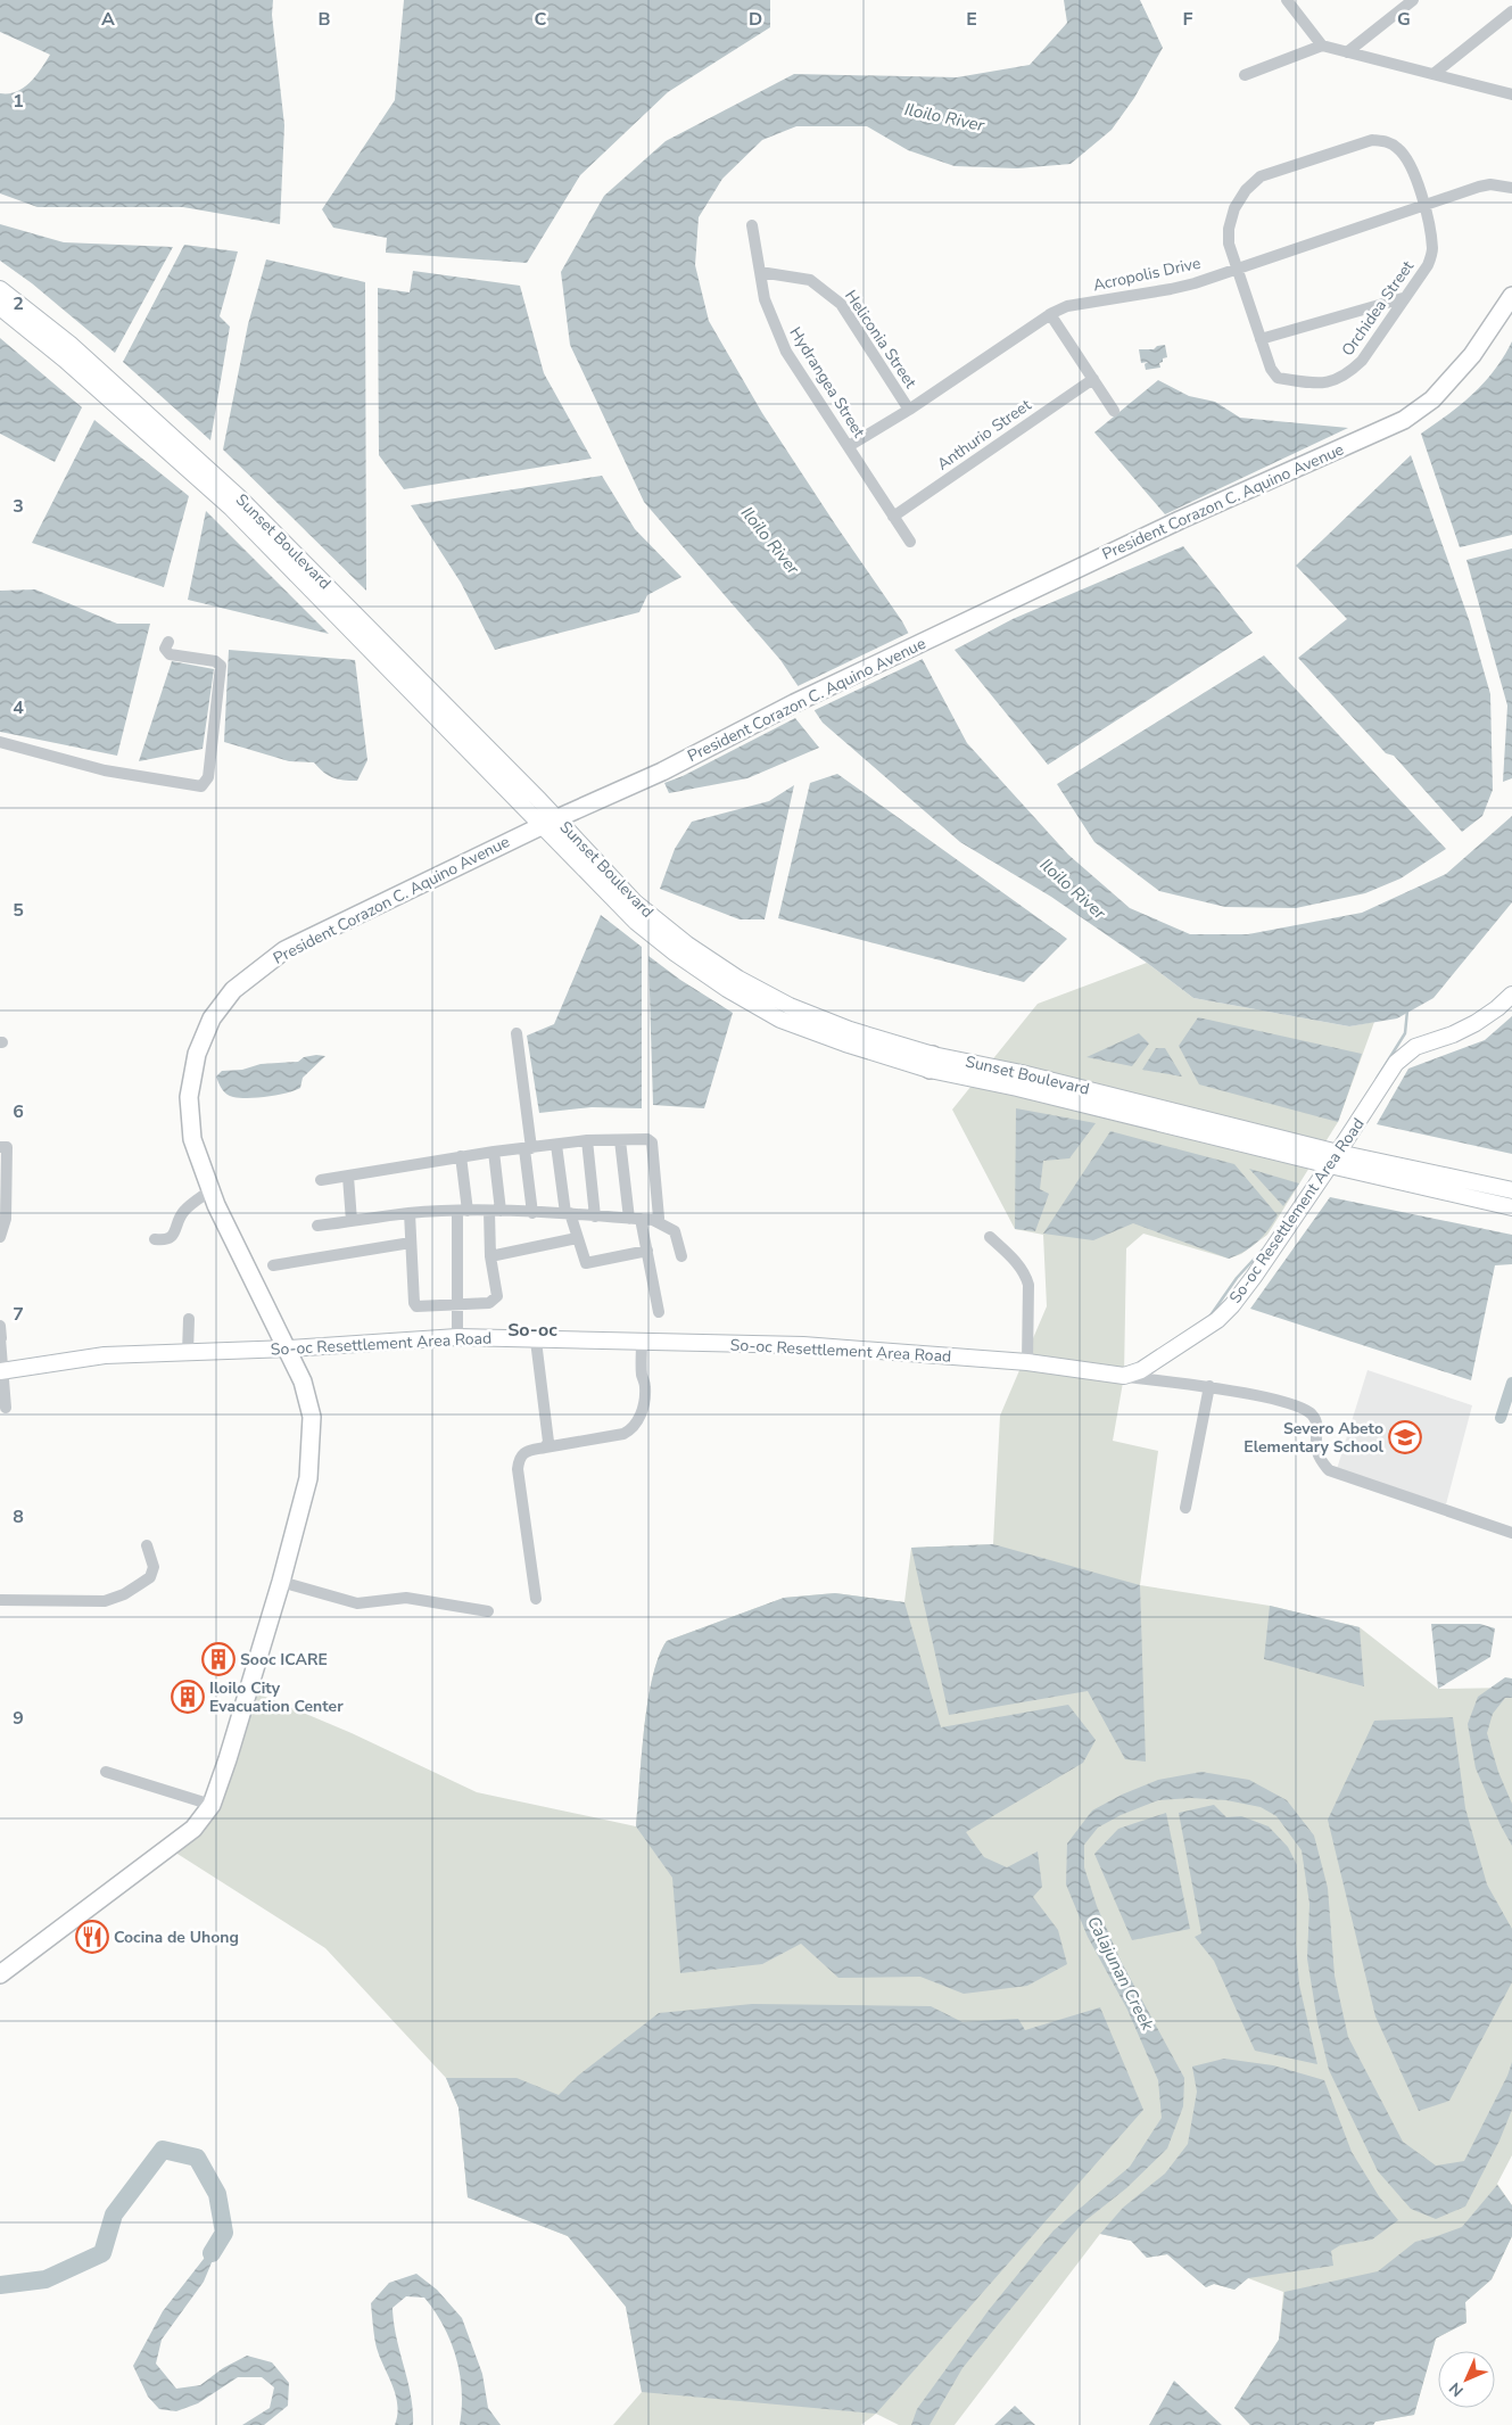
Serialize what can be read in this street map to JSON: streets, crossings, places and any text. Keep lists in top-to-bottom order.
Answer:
{
  "streets": {
    "main road": ["President Corazon C. Aquino Avenue", "Sunset Boulevard", "So-oc Resettlement Area Road"],
    "street": [
      "Acropolis Drive",
      "Orchidea Street",
      "Heliconia Street",
      "Hydrangea Street",
      "Anthurio Street"
    ]
  },
  "crossings": [
    ["Acropolis Drive", "Orchidea Street"],
    ["Acropolis Drive", "Heliconia Street"],
    ["Acropolis Drive", "Hydrangea Street"],
    ["Heliconia Street", "Hydrangea Street"],
    ["Hydrangea Street", "Anthurio Street"],
    ["President Corazon C. Aquino Avenue", "Sunset Boulevard"],
    ["President Corazon C. Aquino Avenue", "So-oc Resettlement Area Road"],
    ["Sunset Boulevard", "So-oc Resettlement Area Road"]
  ],
  "districts": ["So-oc"],
  "water": ["Iloilo River", "Calajunan Creek"],
  "places": {
    "school or university": ["Severo Abeto Elementary School"],
    "building": ["Sooc ICARE", "Iloilo City Evacuation Center"],
    "restaurant": ["Cocina de Uhong"]
  },
  "north": "bottom left",
  "grid": {
    "columns": [
      "A",
      "B",
      "C",
      "D",
      "E",
      "F",
      "G"
    ],
    "rows": [
      "1",
      "2",
      "3",
      "4",
      "5",
      "6",
      "7",
      "8",
      "9"
    ]
  }
}
